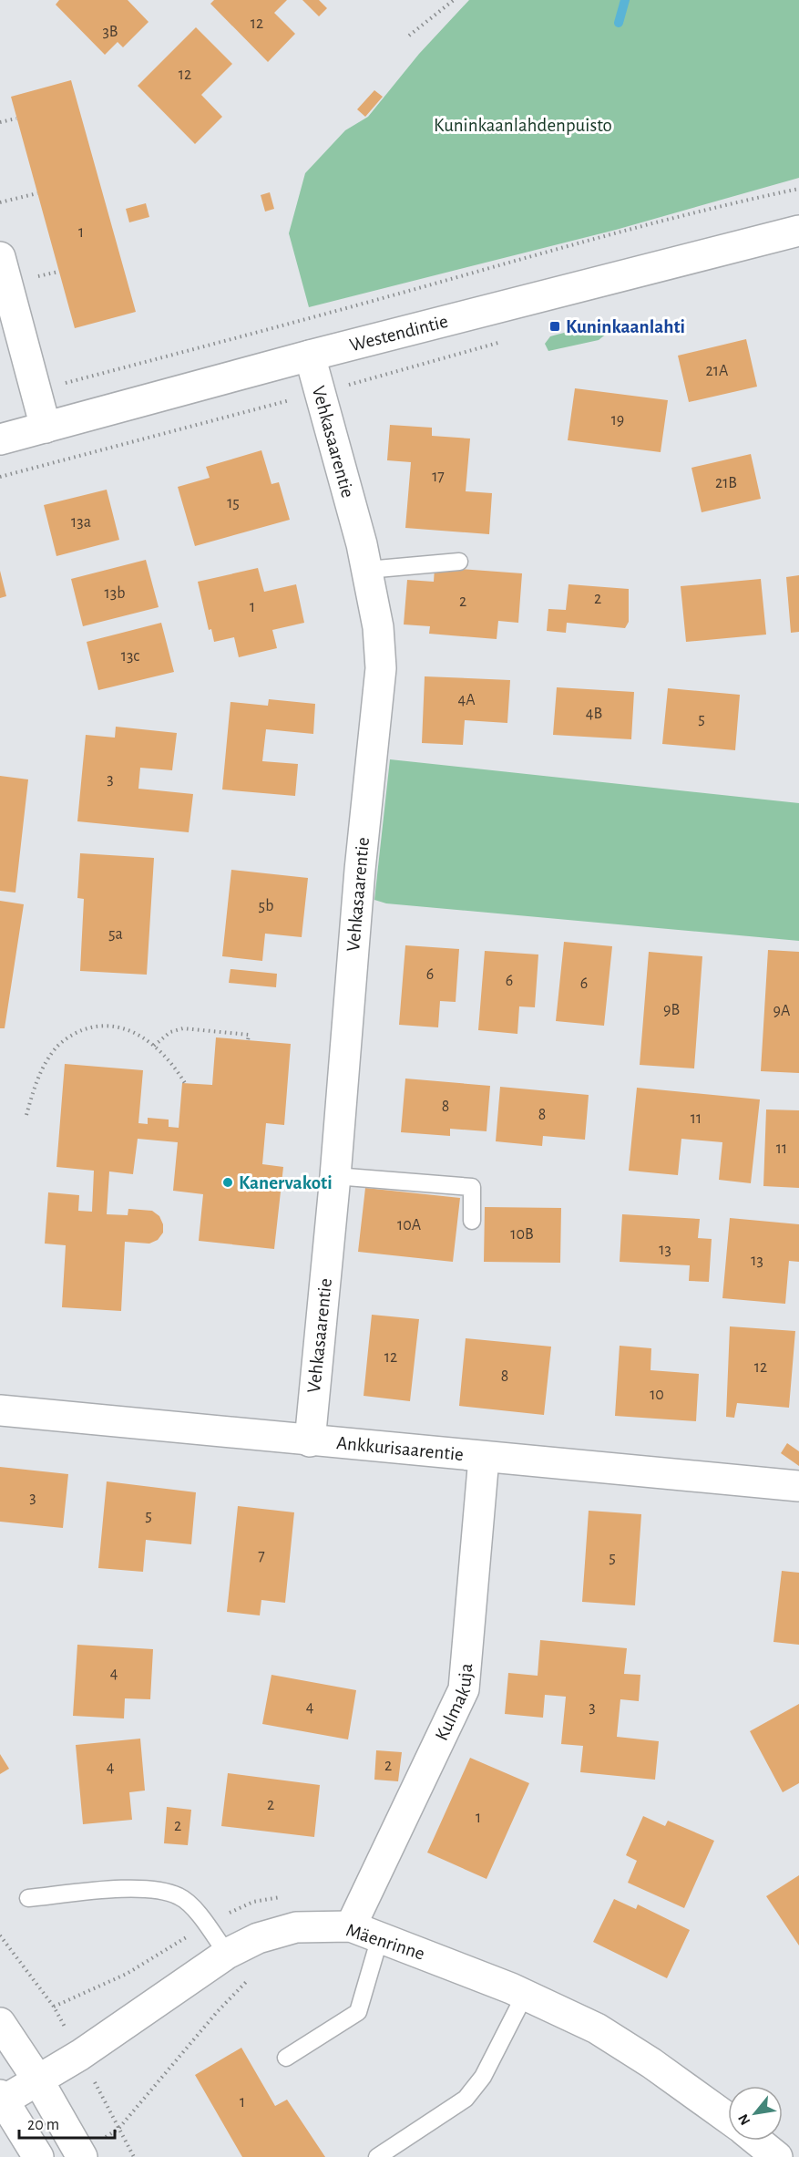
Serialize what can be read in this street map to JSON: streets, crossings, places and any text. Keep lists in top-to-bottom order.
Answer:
{
  "streets": {
    "street": [
      "Westendintie",
      "Vehkasaarentie",
      "Ankkurisaarentie",
      "Kulmakuja",
      "Mäenrinne"
    ]
  },
  "crossings": [
    ["Westendintie", "Vehkasaarentie"],
    ["Vehkasaarentie", "Ankkurisaarentie"],
    ["Ankkurisaarentie", "Kulmakuja"],
    ["Kulmakuja", "Mäenrinne"]
  ],
  "parks": ["Kuninkaanlahdenpuisto"],
  "places": {
    "transit": ["Kuninkaanlahti"],
    "other": ["Kanervakoti"]
  },
  "house_numbers": [
    "12",
    "3B",
    "12",
    "1",
    "21A",
    "19",
    "17",
    "21B",
    "15",
    "13a",
    "13b",
    "2",
    "2",
    "1",
    "13c",
    "4A",
    "4B",
    "5",
    "3",
    "5b",
    "5a",
    "6",
    "6",
    "6",
    "9B",
    "9A",
    "8",
    "8",
    "11",
    "11",
    "10A",
    "10B",
    "13",
    "13",
    "12",
    "12",
    "8",
    "10",
    "3",
    "5",
    "7",
    "5",
    "4",
    "4",
    "3",
    "2",
    "4",
    "2",
    "1",
    "2",
    "1"
  ],
  "scale_bar": "20 m",
  "north": "bottom left"
}
